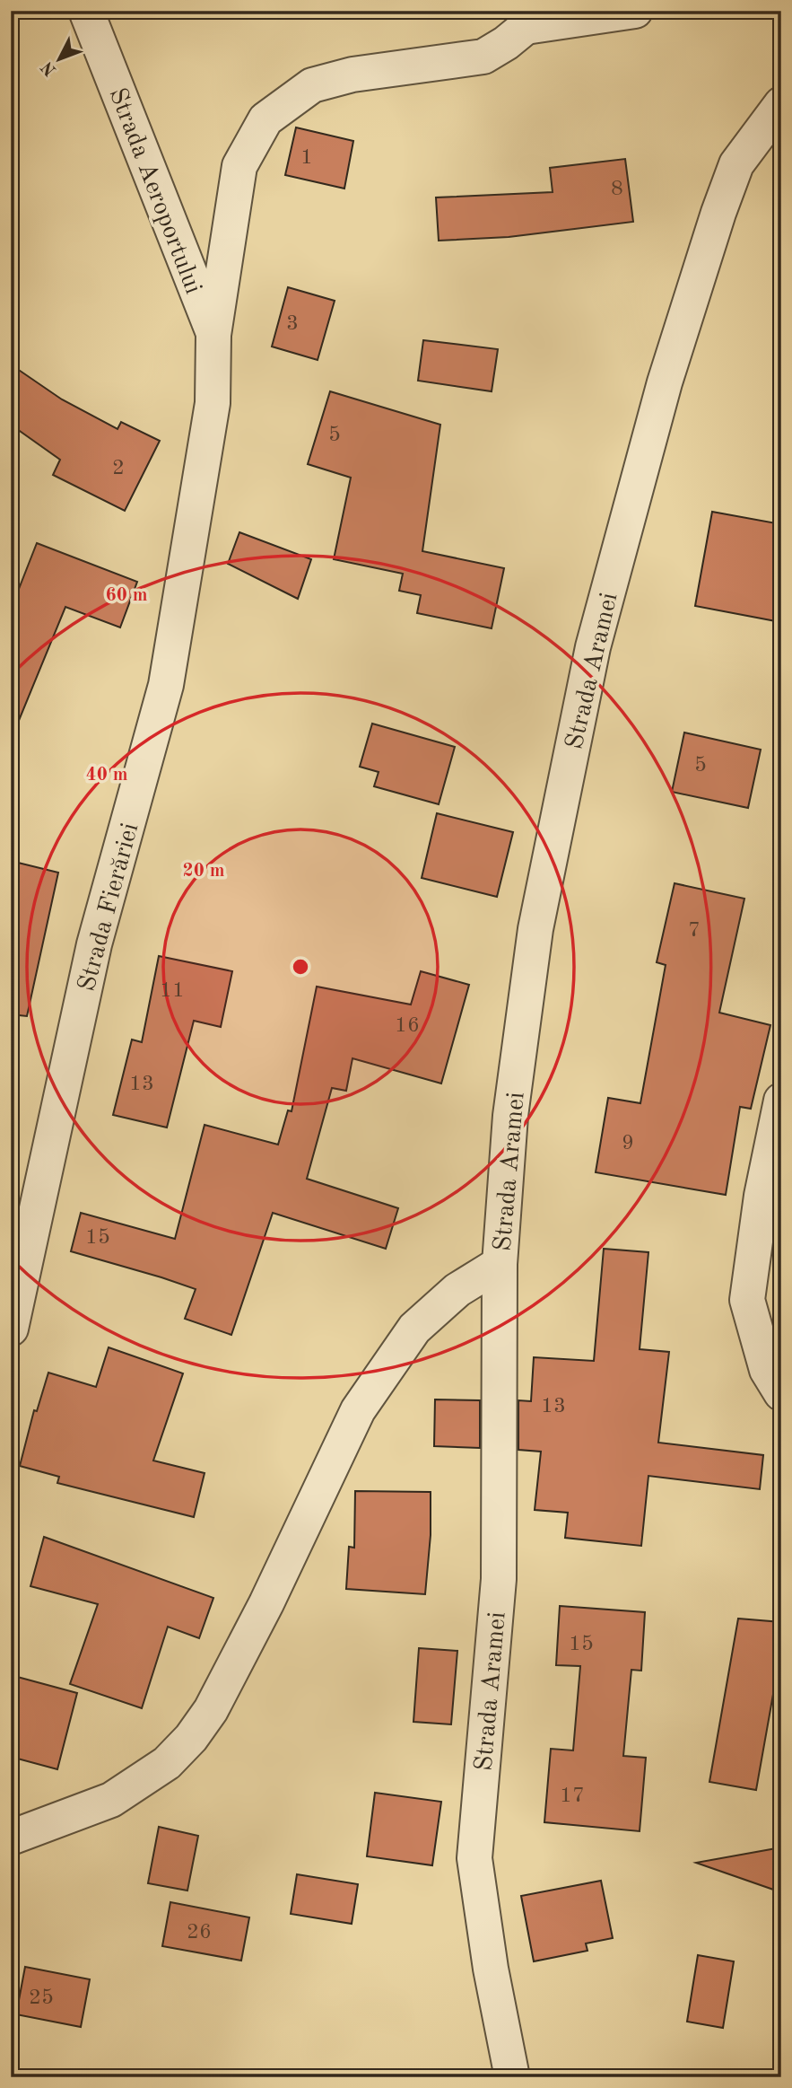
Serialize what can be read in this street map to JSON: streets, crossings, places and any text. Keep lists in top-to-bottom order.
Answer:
{
  "streets": {
    "street": ["Strada Aeroportului", "Strada Aramei", "Strada Fierăriei"]
  },
  "crossings": [
    ["Strada Aeroportului", "Strada Fierăriei"]
  ],
  "house_numbers": [
    "1",
    "8",
    "3",
    "5",
    "2",
    "5",
    "7",
    "11",
    "16",
    "13",
    "9",
    "15",
    "13",
    "15",
    "17",
    "26",
    "25"
  ],
  "north": "bottom left",
  "rings": ["60 m", "40 m", "20 m"]
}
